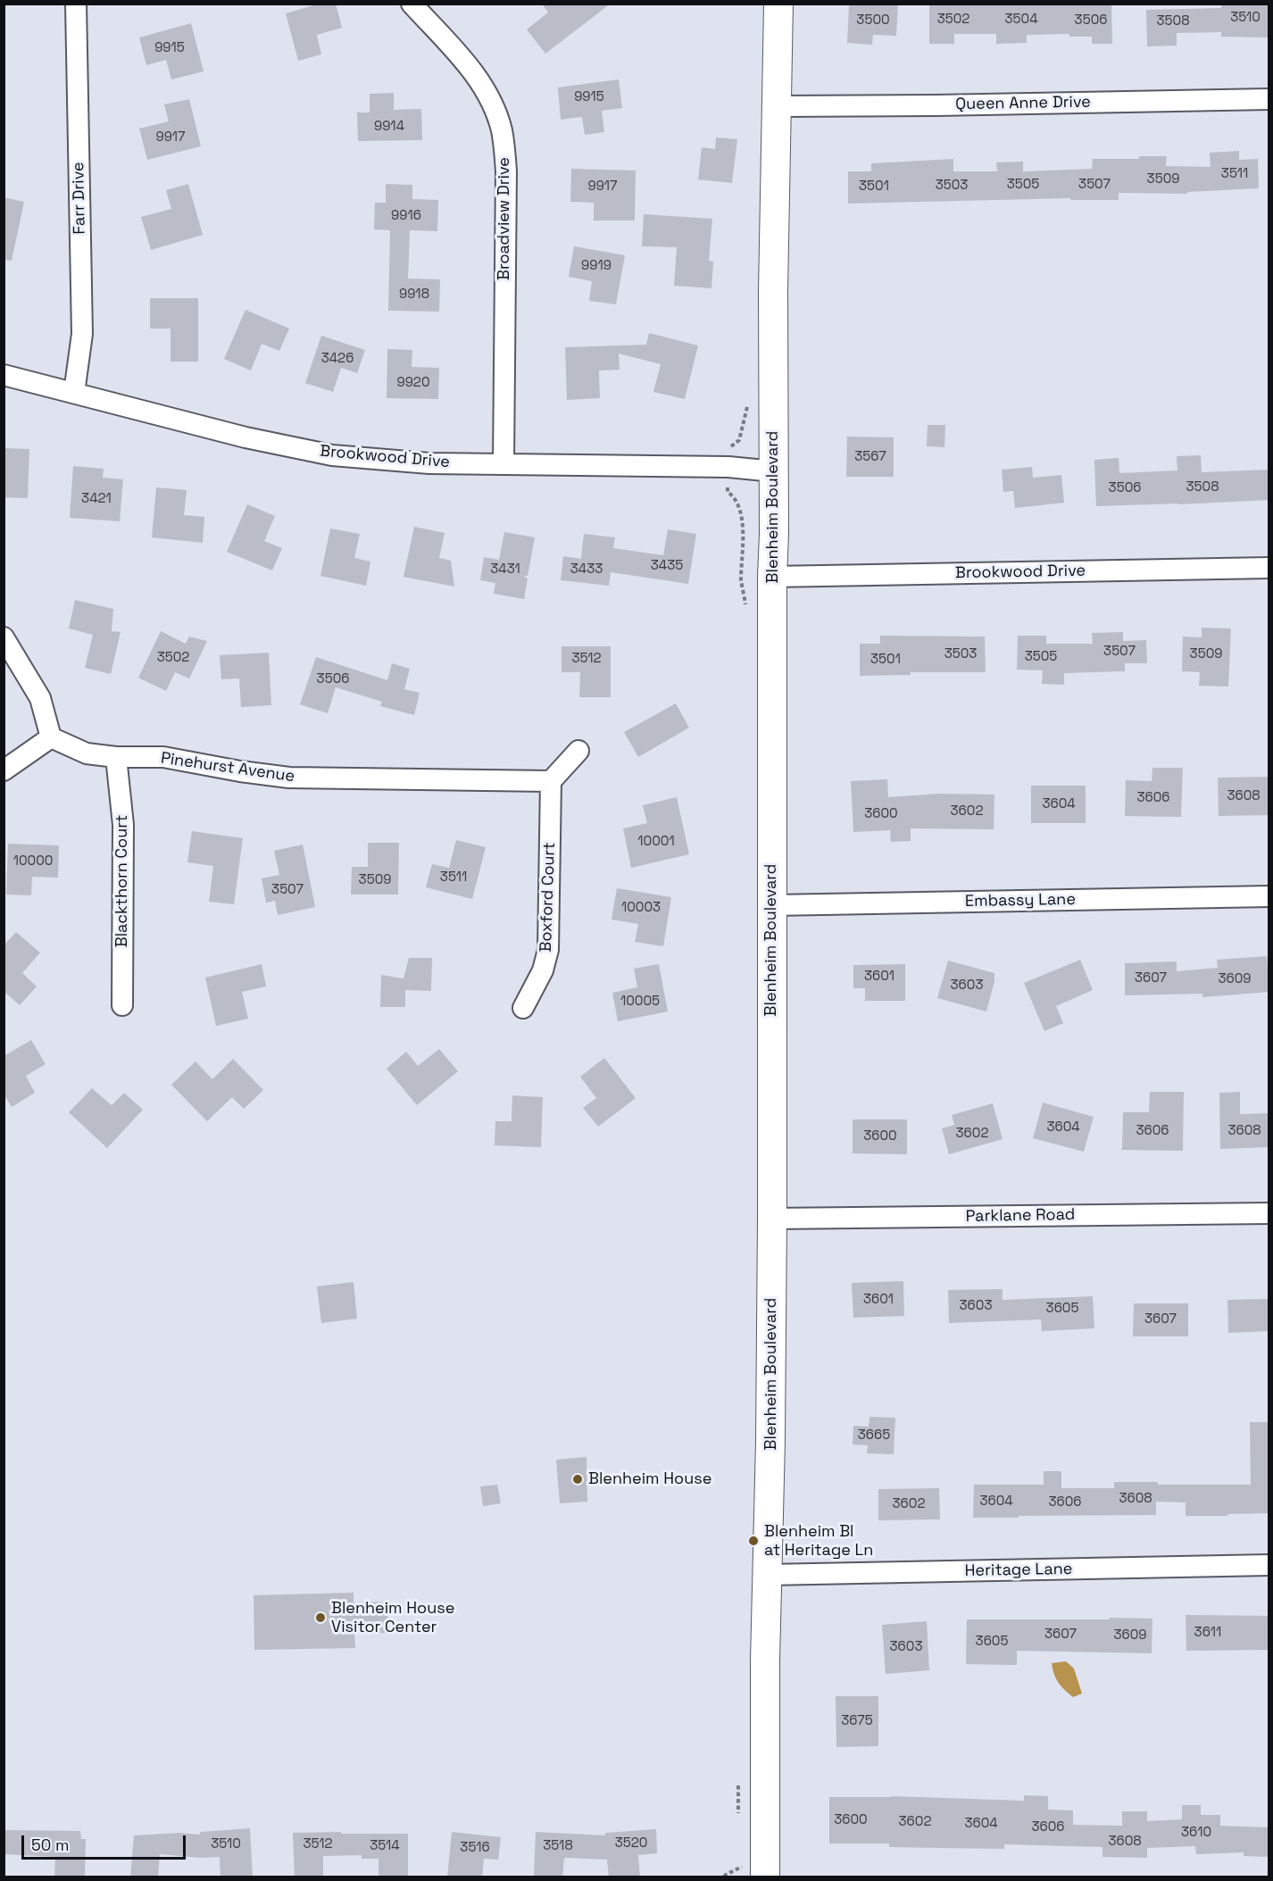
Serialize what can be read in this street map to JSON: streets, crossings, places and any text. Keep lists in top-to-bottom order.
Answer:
{
  "streets": {
    "main road": ["Blenheim Boulevard"],
    "street": [
      "Queen Anne Drive",
      "Farr Drive",
      "Broadview Drive",
      "Brookwood Drive",
      "Pinehurst Avenue",
      "Blackthorn Court",
      "Boxford Court",
      "Embassy Lane",
      "Parklane Road",
      "Heritage Lane"
    ]
  },
  "crossings": [
    ["Queen Anne Drive", "Blenheim Boulevard"],
    ["Farr Drive", "Brookwood Drive"],
    ["Broadview Drive", "Brookwood Drive"],
    ["Brookwood Drive", "Blenheim Boulevard"],
    ["Blenheim Boulevard", "Embassy Lane"],
    ["Blenheim Boulevard", "Parklane Road"],
    ["Blenheim Boulevard", "Heritage Lane"],
    ["Pinehurst Avenue", "Blackthorn Court"],
    ["Pinehurst Avenue", "Boxford Court"]
  ],
  "places": ["Blenheim House", "Blenheim Bl at Heritage Ln", "Blenheim House Visitor Center"],
  "house_numbers": [
    "3510",
    "3502",
    "3504",
    "3500",
    "3506",
    "3508",
    "9915",
    "9915",
    "9914",
    "9917",
    "3511",
    "3509",
    "3505",
    "3507",
    "3503",
    "9917",
    "3501",
    "9916",
    "9919",
    "9918",
    "3426",
    "9920",
    "3567",
    "3508",
    "3506",
    "3421",
    "3435",
    "3431",
    "3433",
    "3507",
    "3503",
    "3509",
    "3505",
    "3502",
    "3512",
    "3501",
    "3506",
    "3608",
    "3606",
    "3604",
    "3602",
    "3600",
    "10001",
    "10000",
    "3511",
    "3509",
    "3507",
    "10003",
    "3601",
    "3607",
    "3609",
    "3603",
    "10005",
    "3604",
    "3606",
    "3608",
    "3602",
    "3600",
    "3601",
    "3603",
    "3605",
    "3607",
    "3665",
    "3608",
    "3604",
    "3606",
    "3602",
    "3611",
    "3607",
    "3609",
    "3605",
    "3603",
    "3675",
    "3600",
    "3602",
    "3604",
    "3606",
    "3610",
    "3608",
    "3520",
    "3510",
    "3512",
    "3514",
    "3518",
    "3516"
  ],
  "scale_bar": "50 m"
}
